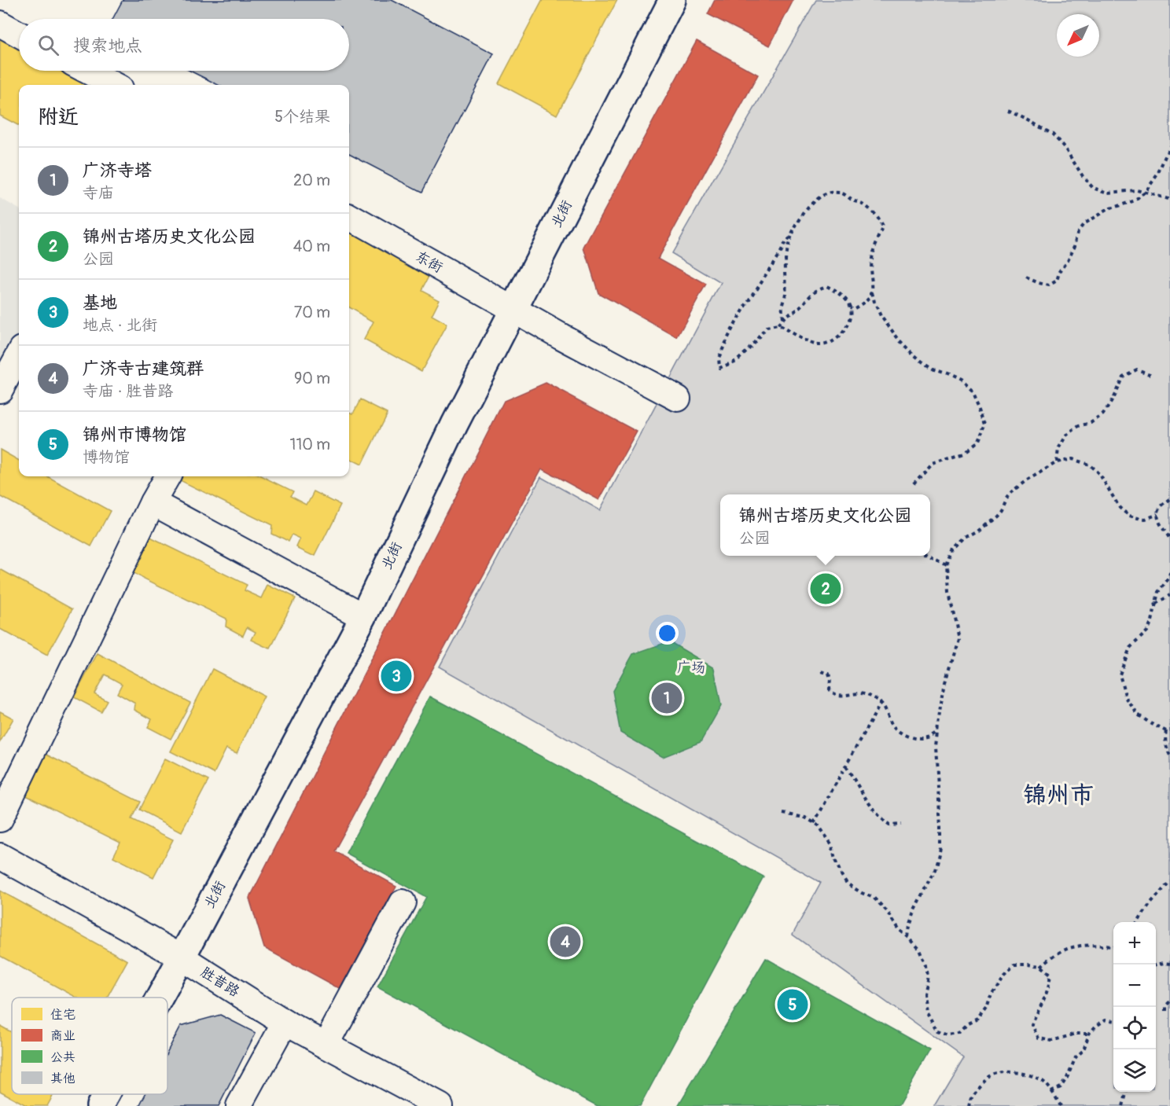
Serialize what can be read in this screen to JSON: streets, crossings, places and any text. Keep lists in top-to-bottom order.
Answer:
{
  "streets": {
    "street": ["北街", "东街", "胜昔路"]
  },
  "crossings": [
    ["北街", "东街"],
    ["北街", "胜昔路"]
  ],
  "districts": ["锦州市"],
  "parks": ["广场"],
  "legend": [
    "住宅",
    "商业",
    "公共",
    "其他"
  ],
  "north": "bottom left",
  "page": {
    "search": "搜索地点",
    "heading": ["附近", "5个结果"],
    "list": [
      {
        "mark": "1",
        "name": "广济寺塔",
        "note": "寺庙",
        "value": "20 m"
      },
      {
        "mark": "2",
        "name": "锦州古塔历史文化公园",
        "note": "公园",
        "value": "40 m"
      },
      {
        "mark": "3",
        "name": "基地",
        "note": "地点 · 北街",
        "value": "70 m"
      },
      {
        "mark": "4",
        "name": "广济寺古建筑群",
        "note": "寺庙 · 胜昔路",
        "value": "90 m"
      },
      {
        "mark": "5",
        "name": "锦州市博物馆",
        "note": "博物馆",
        "value": "110 m"
      }
    ],
    "popup": ["锦州古塔历史文化公园", "公园"],
    "pins": [
      "2",
      "3",
      "1",
      "4",
      "5"
    ],
    "map_buttons": ["+", "−"]
  }
}
